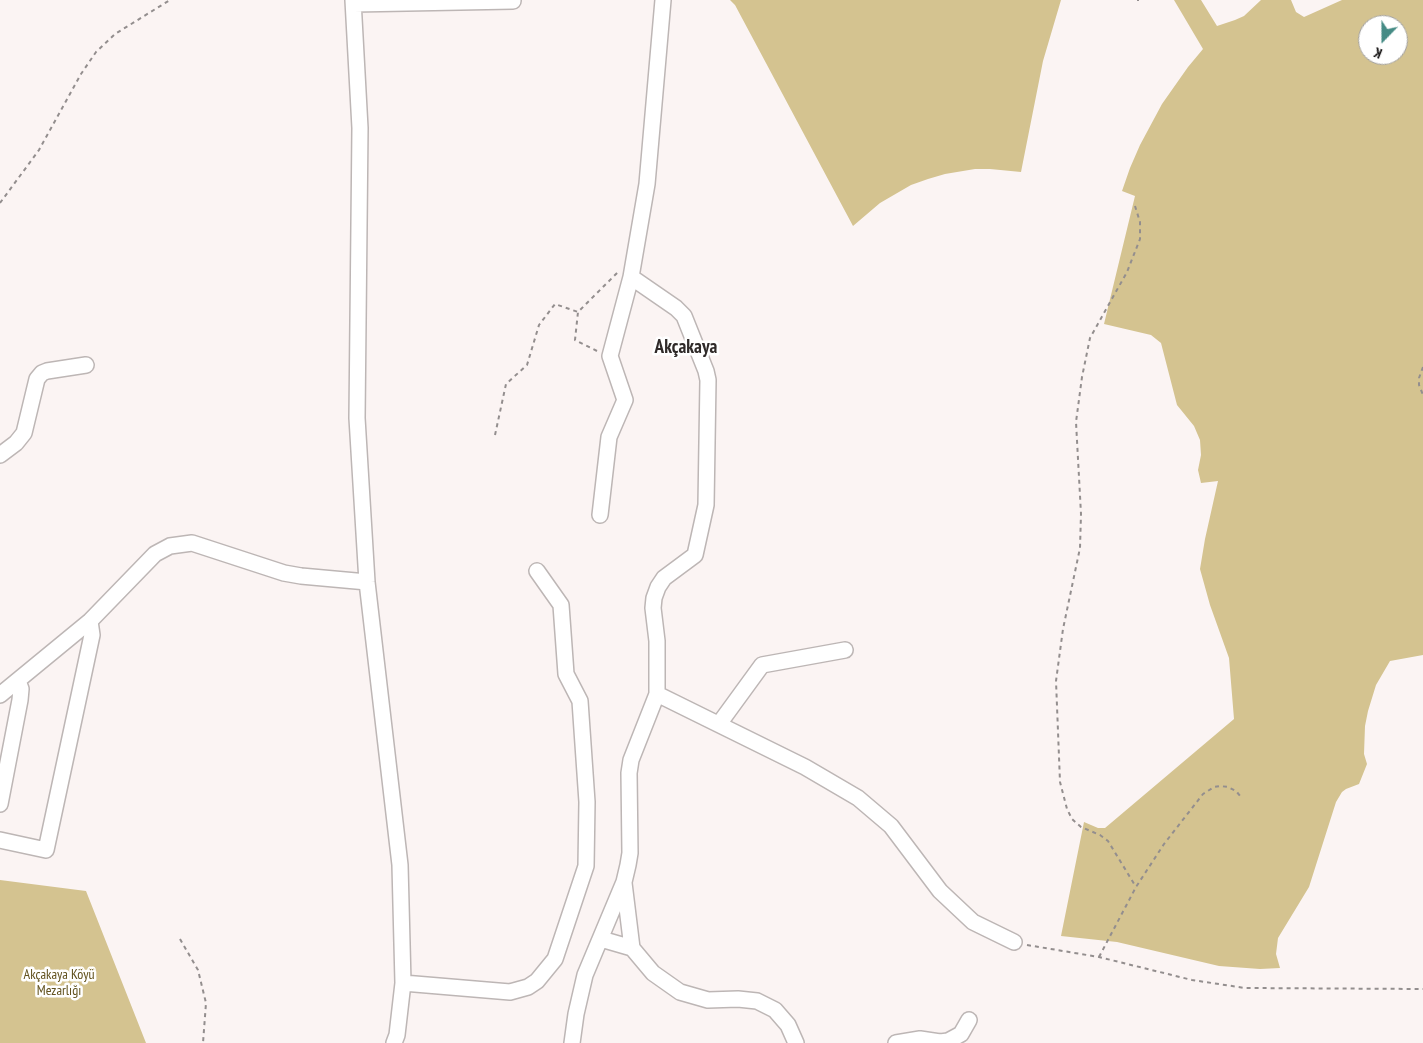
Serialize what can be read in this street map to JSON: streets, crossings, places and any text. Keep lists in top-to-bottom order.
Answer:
{
  "districts": ["Akçakaya"],
  "parks": ["Akçakaya Köyü Mezarlığı"],
  "north": "bottom"
}
